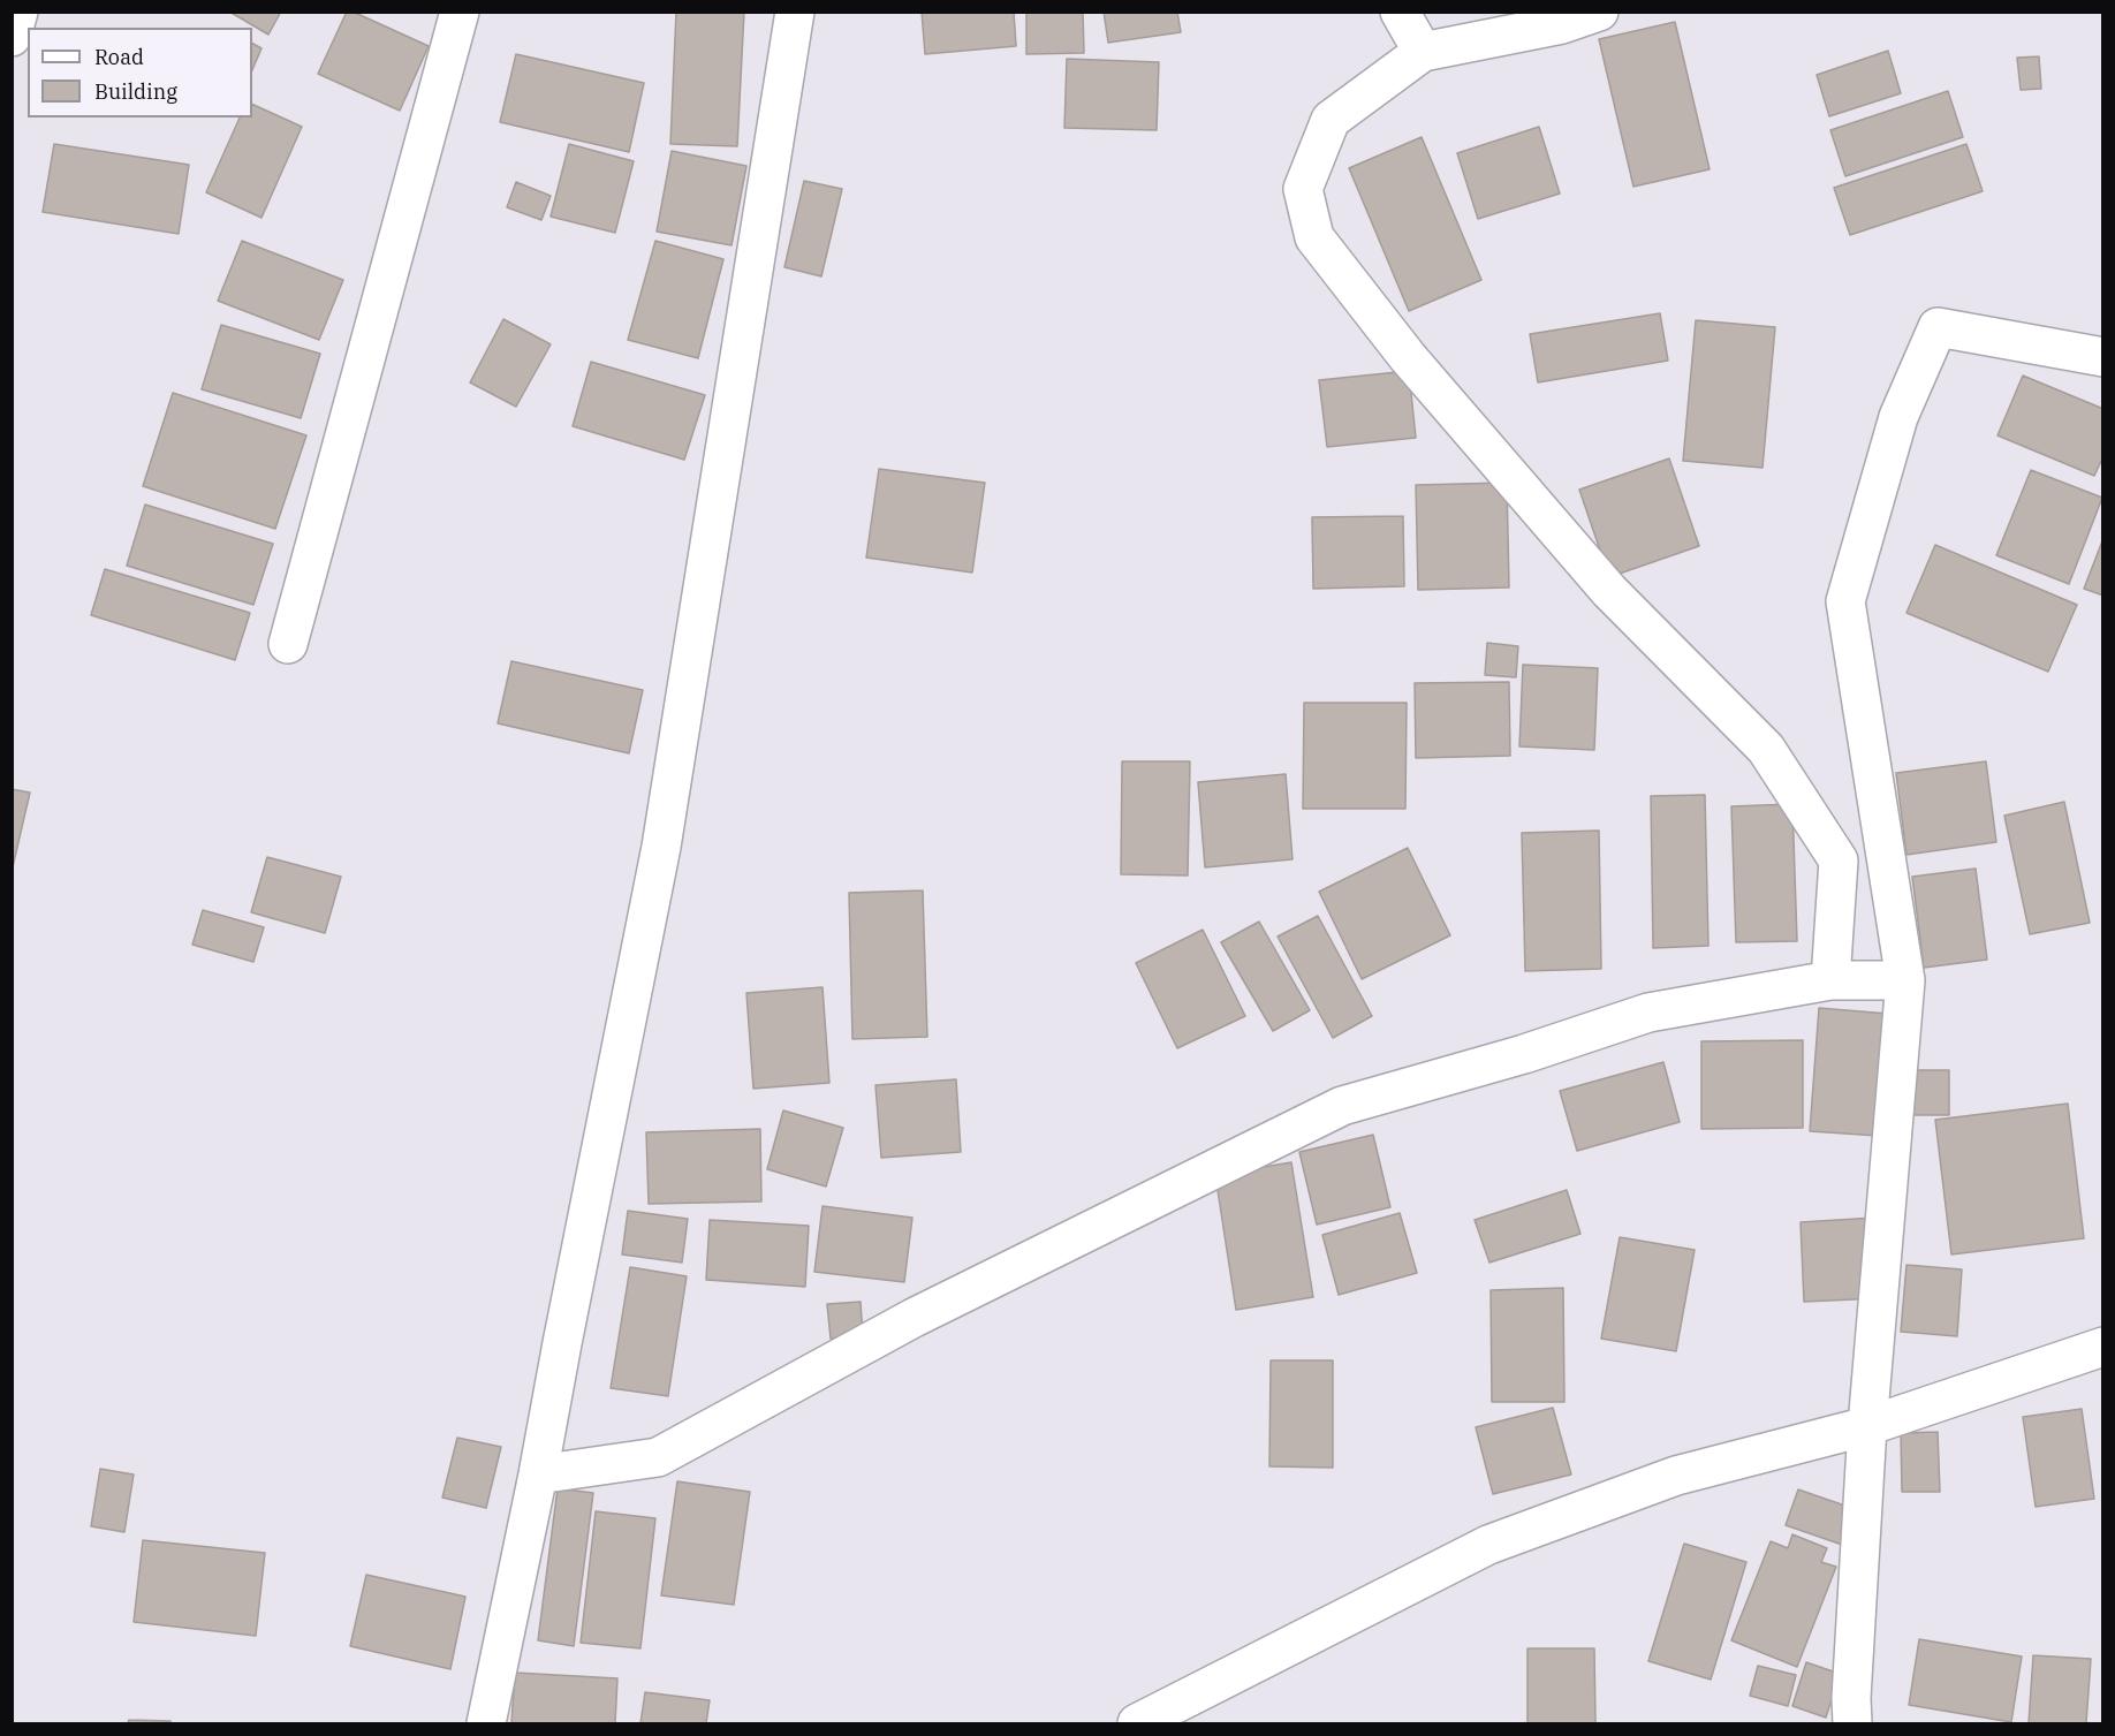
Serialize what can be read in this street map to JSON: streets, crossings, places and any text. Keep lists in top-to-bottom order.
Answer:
{
  "legend": ["Road", "Building"]
}
